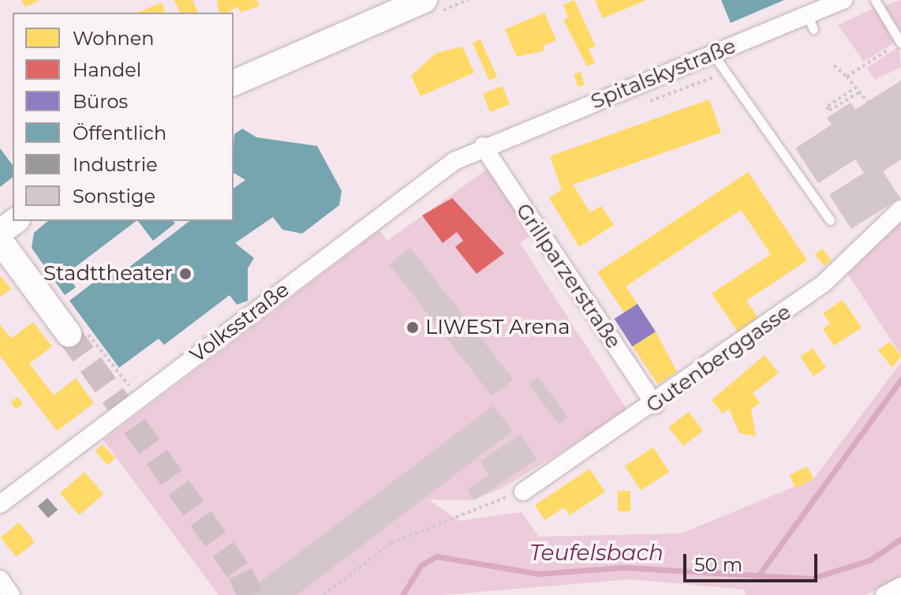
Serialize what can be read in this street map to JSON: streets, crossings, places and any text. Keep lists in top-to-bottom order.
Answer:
{
  "streets": {
    "street": [
      "Spitalskystraße",
      "Grillparzerstraße",
      "Volksstraße",
      "Gutenberggasse"
    ]
  },
  "crossings": [
    ["Spitalskystraße", "Grillparzerstraße"],
    ["Spitalskystraße", "Volksstraße"],
    ["Grillparzerstraße", "Volksstraße"],
    ["Grillparzerstraße", "Gutenberggasse"]
  ],
  "water": ["Teufelsbach"],
  "places": ["Stadttheater", "LIWEST Arena"],
  "legend": [
    "Wohnen",
    "Handel",
    "Büros",
    "Öffentlich",
    "Industrie",
    "Sonstige"
  ],
  "scale_bar": "50 m"
}
